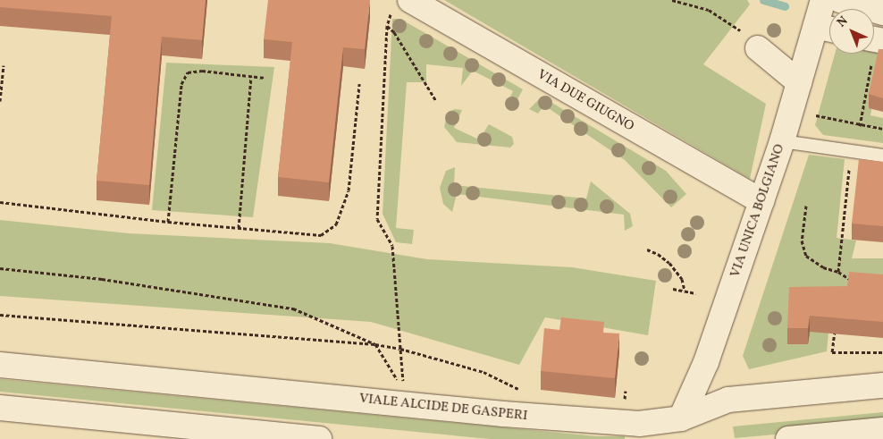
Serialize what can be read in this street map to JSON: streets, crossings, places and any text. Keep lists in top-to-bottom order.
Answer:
{
  "streets": {
    "street": ["VIA DUE GIUGNO", "VIA UNICA BOLGIANO", "VIALE ALCIDE DE GASPERI"]
  },
  "crossings": [
    ["VIA DUE GIUGNO", "VIA UNICA BOLGIANO"],
    ["VIA UNICA BOLGIANO", "VIALE ALCIDE DE GASPERI"]
  ],
  "north": "top left"
}
